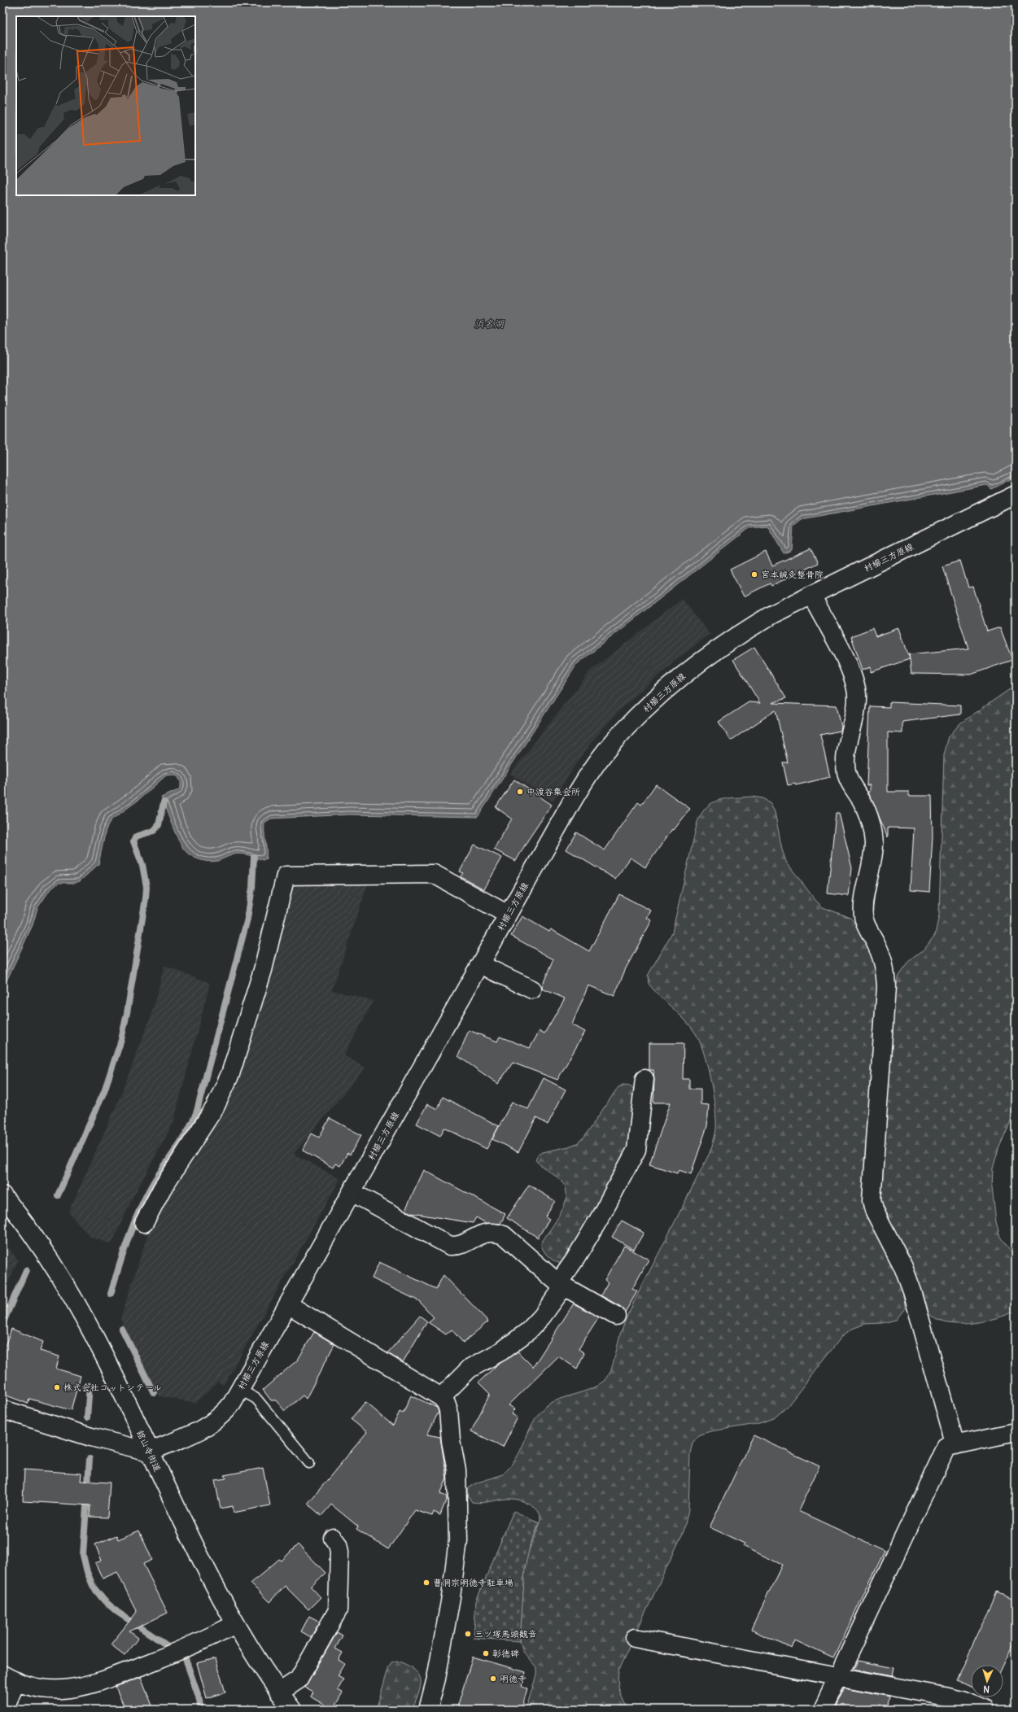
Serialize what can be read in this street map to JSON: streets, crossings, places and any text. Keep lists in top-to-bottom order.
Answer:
{
  "streets": {
    "street": ["村櫛三方原線", "舘山寺街道"]
  },
  "crossings": [
    ["村櫛三方原線", "舘山寺街道"]
  ],
  "water": ["浜名湖"],
  "places": [
    "宮本鍼灸整骨院",
    "中渡谷集会所",
    "株式会社コットンテール",
    "曹洞宗明徳寺駐車場",
    "三ツ塚馬頭観音",
    "彰徳碑",
    "明徳寺"
  ],
  "north": "bottom"
}
